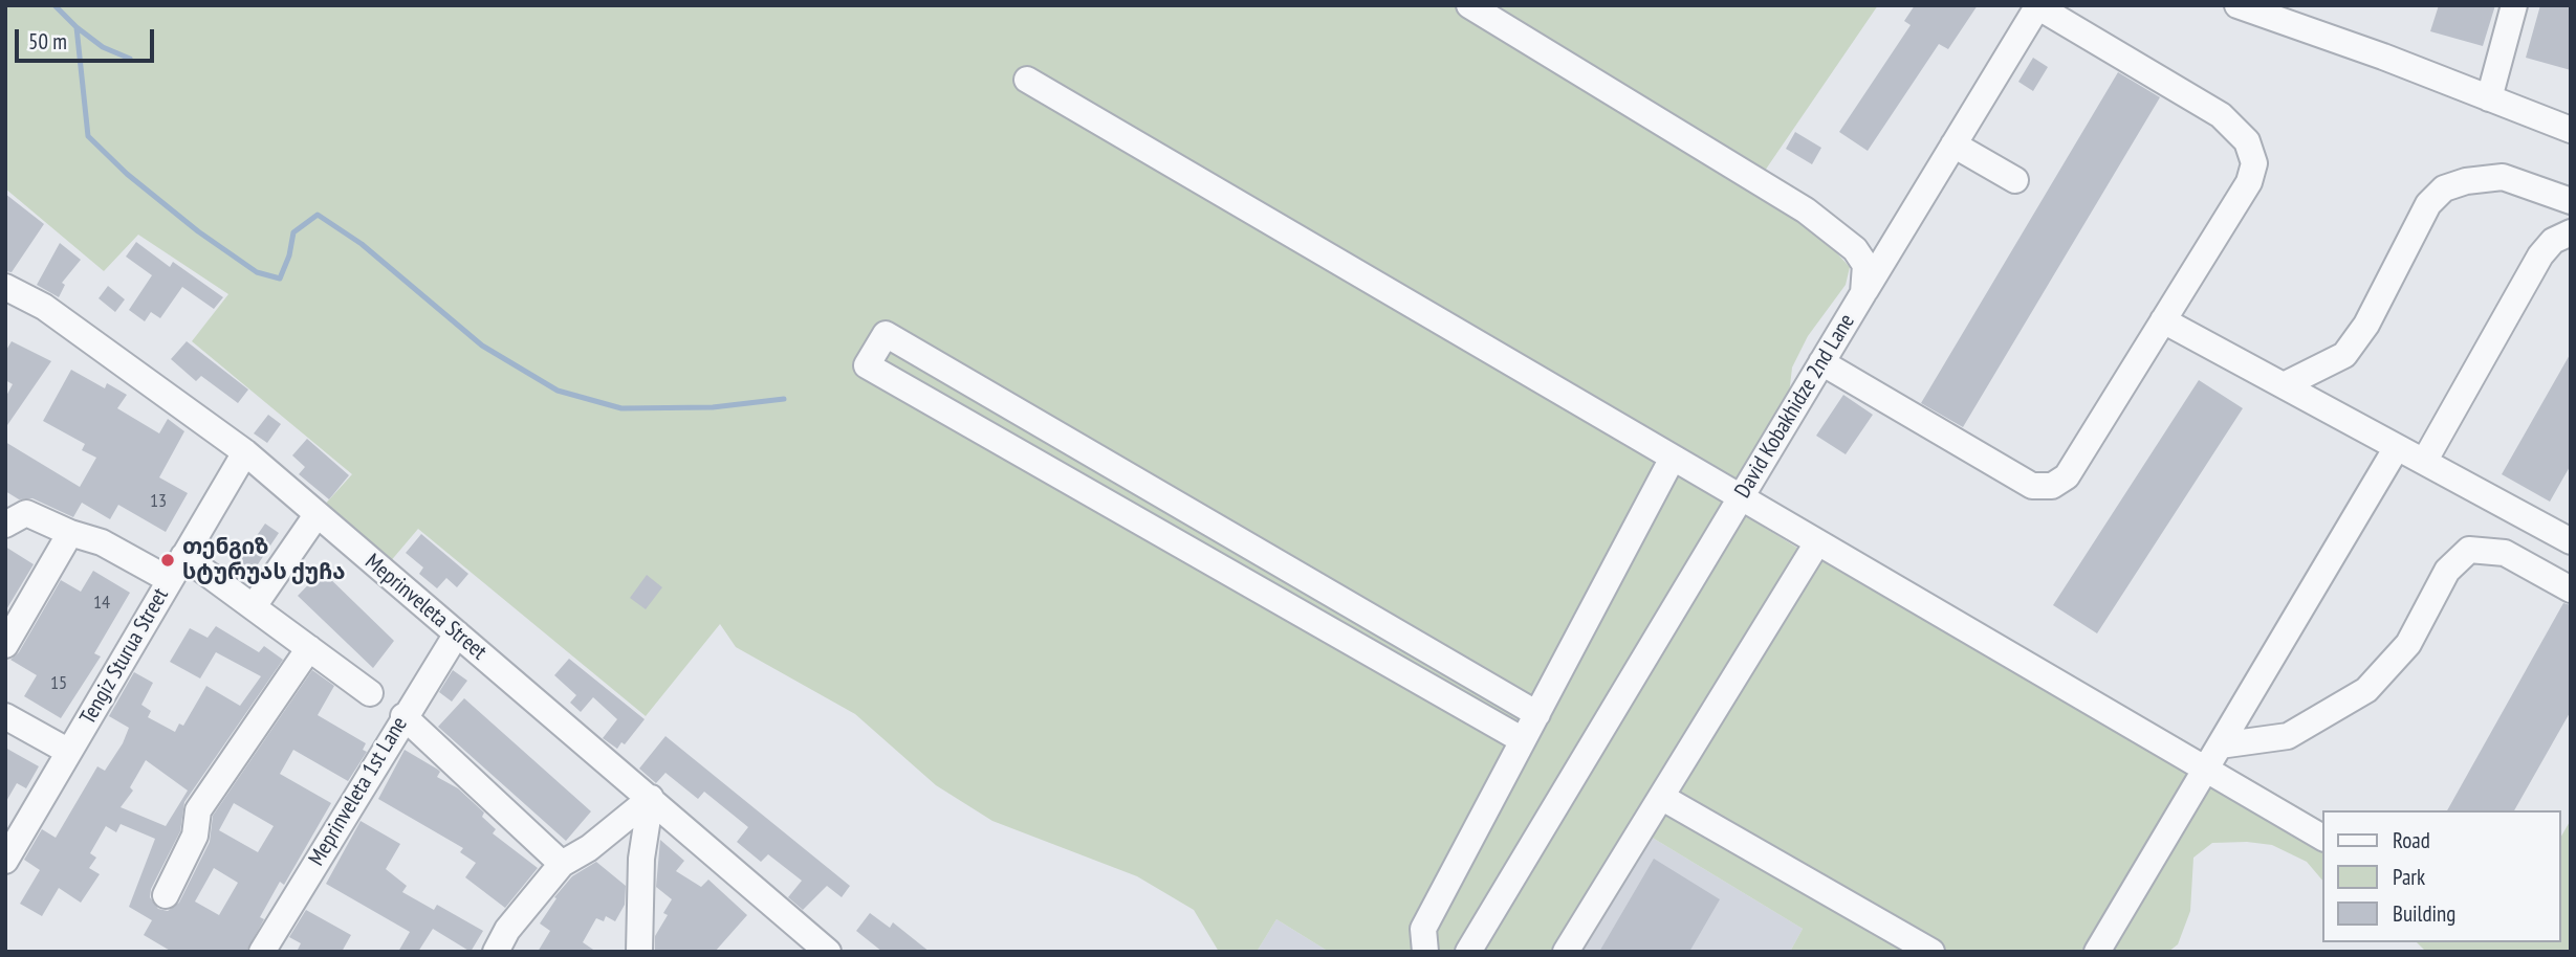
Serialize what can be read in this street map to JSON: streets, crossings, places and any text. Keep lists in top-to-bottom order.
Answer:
{
  "streets": {
    "street": [
      "David Kobakhidze 2nd Lane",
      "Meprinveleta Street",
      "Tengiz Sturua Street",
      "Meprinveleta 1st Lane"
    ]
  },
  "crossings": [
    ["Meprinveleta Street", "Tengiz Sturua Street"],
    ["Meprinveleta Street", "Meprinveleta 1st Lane"]
  ],
  "places": ["თენგიზ სტურუას ქუჩა"],
  "house_numbers": ["13", "14", "15"],
  "legend": ["Road", "Park", "Building"],
  "scale_bar": "50 m"
}
